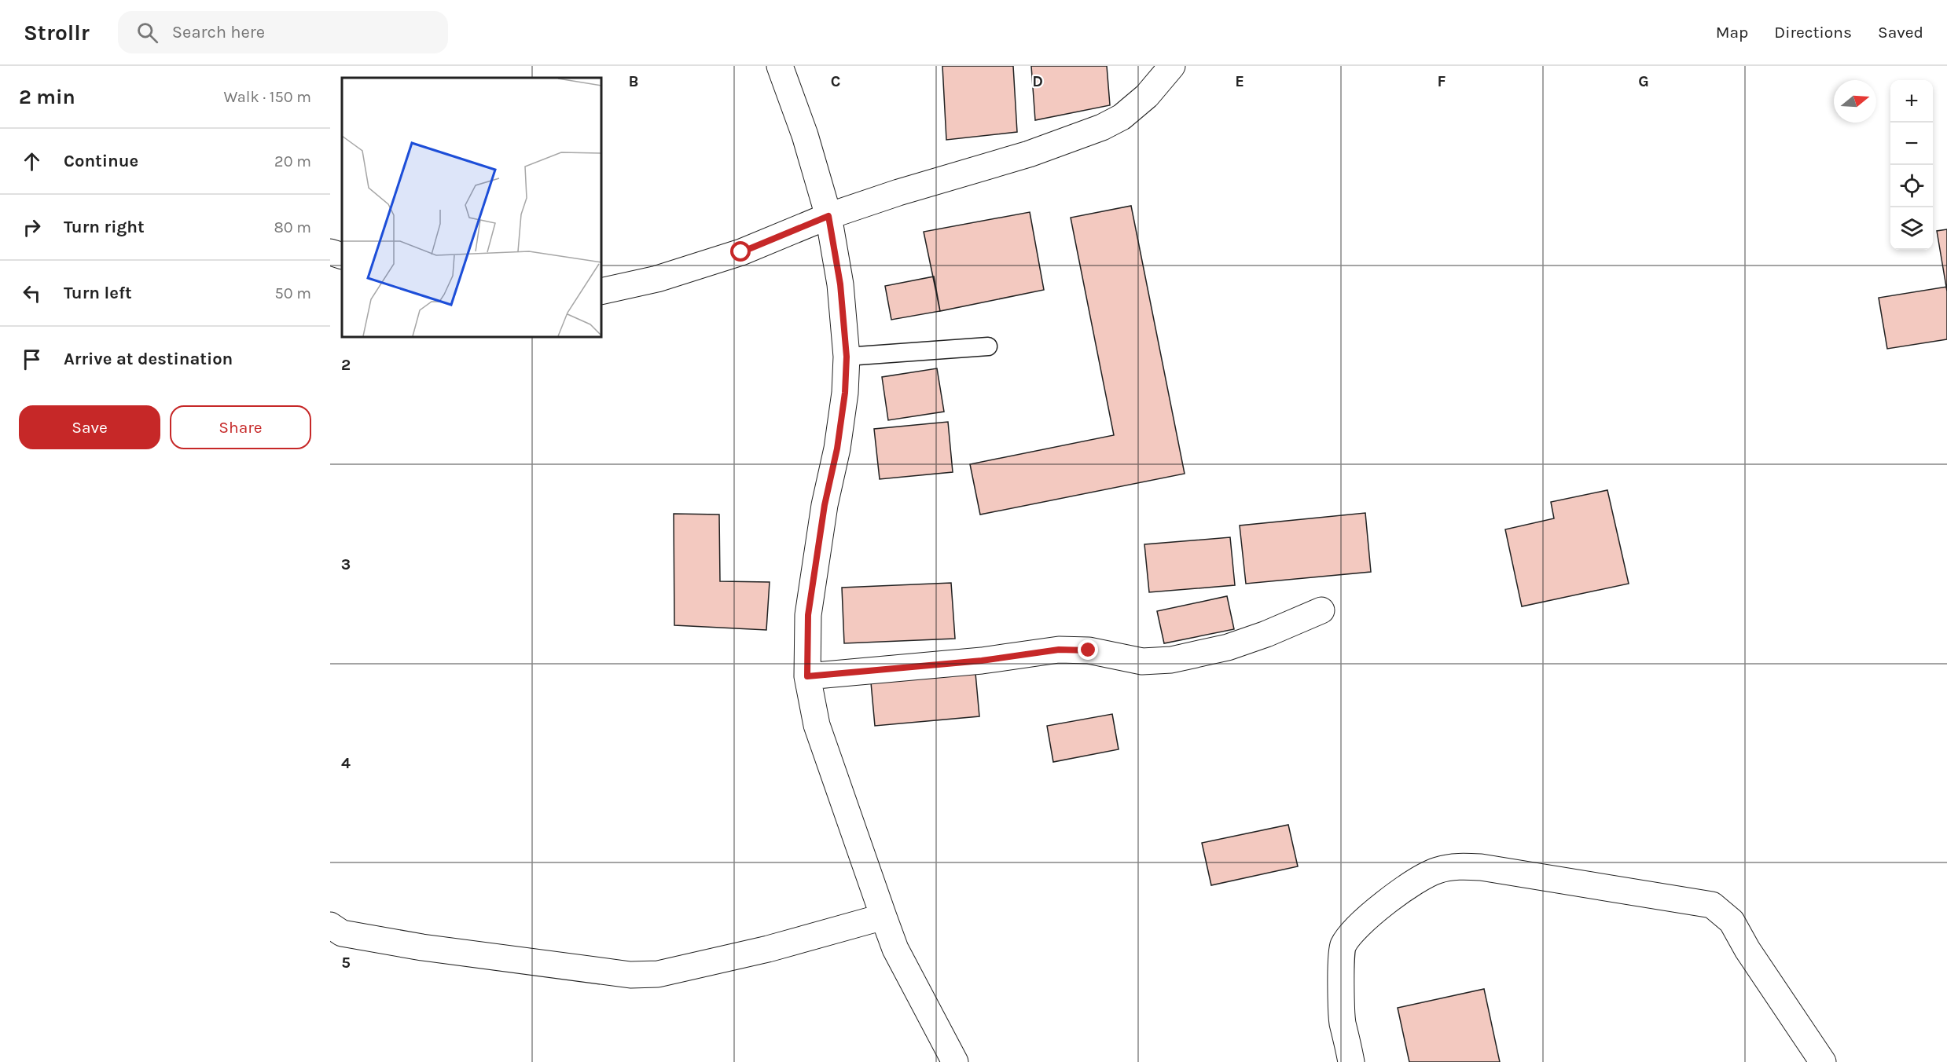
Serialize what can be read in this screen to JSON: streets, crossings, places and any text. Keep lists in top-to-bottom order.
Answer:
{
  "north": "right",
  "page": {
    "header": "Strollr",
    "search": "Search here",
    "nav": ["Map", "Directions", "Saved"],
    "heading": ["2 min", "Walk · 150 m"],
    "map_buttons": ["+", "−"],
    "list": [
      ["Continue", "20 m"],
      ["Turn right", "80 m"],
      ["Turn left", "50 m"],
      "Arrive at destination"
    ],
    "buttons": ["Save", "Share"]
  },
  "grid": {
    "columns": [
      "B",
      "C",
      "D",
      "E",
      "F",
      "G"
    ],
    "rows": [
      "2",
      "3",
      "4",
      "5"
    ]
  }
}
